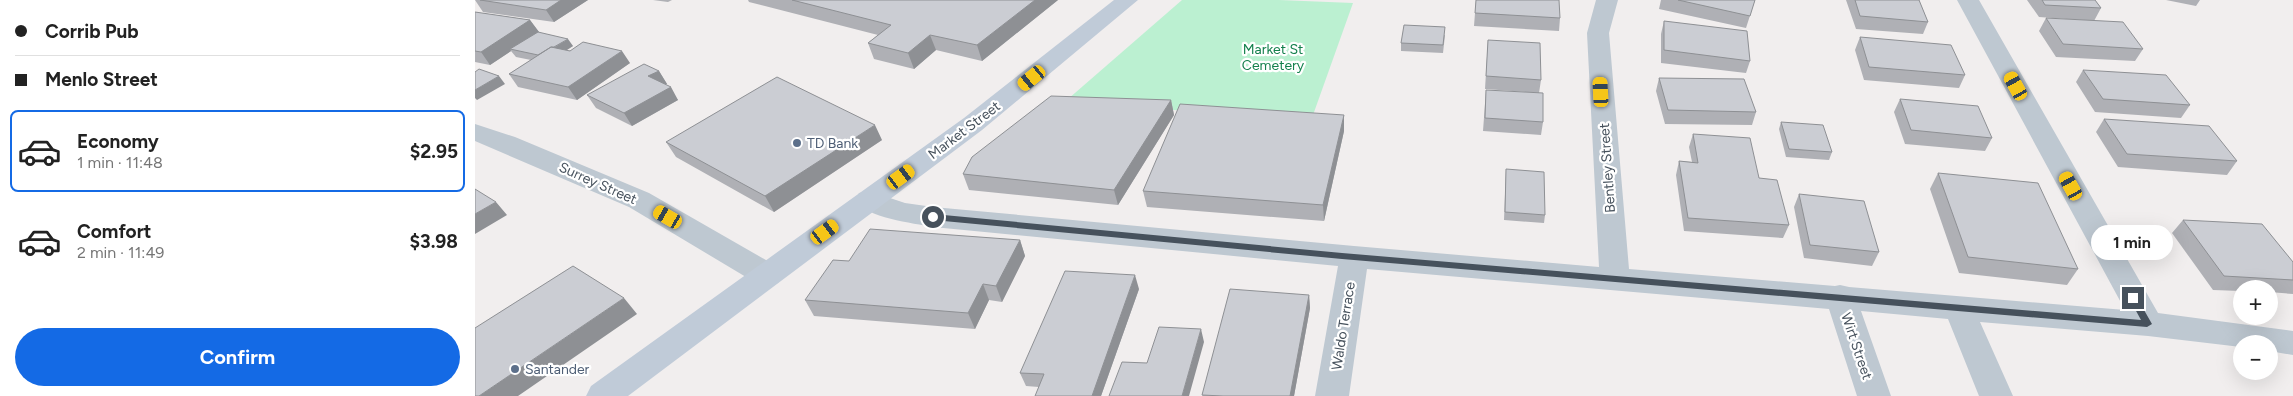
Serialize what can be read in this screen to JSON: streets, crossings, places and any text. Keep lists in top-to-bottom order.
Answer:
{
  "streets": {
    "main road": ["Market Street"],
    "street": [
      "Bentley Street",
      "Surrey Street",
      "Waldo Terrace",
      "Wirt Street"
    ]
  },
  "crossings": [
    ["Market Street", "Surrey Street"]
  ],
  "parks": ["Market St Cemetery"],
  "places": ["TD Bank", "Santander"],
  "page": {
    "banner": ["Corrib Pub", "Menlo Street"],
    "list": [
      {
        "name": "Economy",
        "note": "1 min · 11:48",
        "value": "$2.95"
      },
      {
        "name": "Comfort",
        "note": "2 min · 11:49",
        "value": "$3.98"
      }
    ],
    "bubble": "1 min",
    "map_buttons": ["+", "−"],
    "buttons": "Confirm"
  }
}
